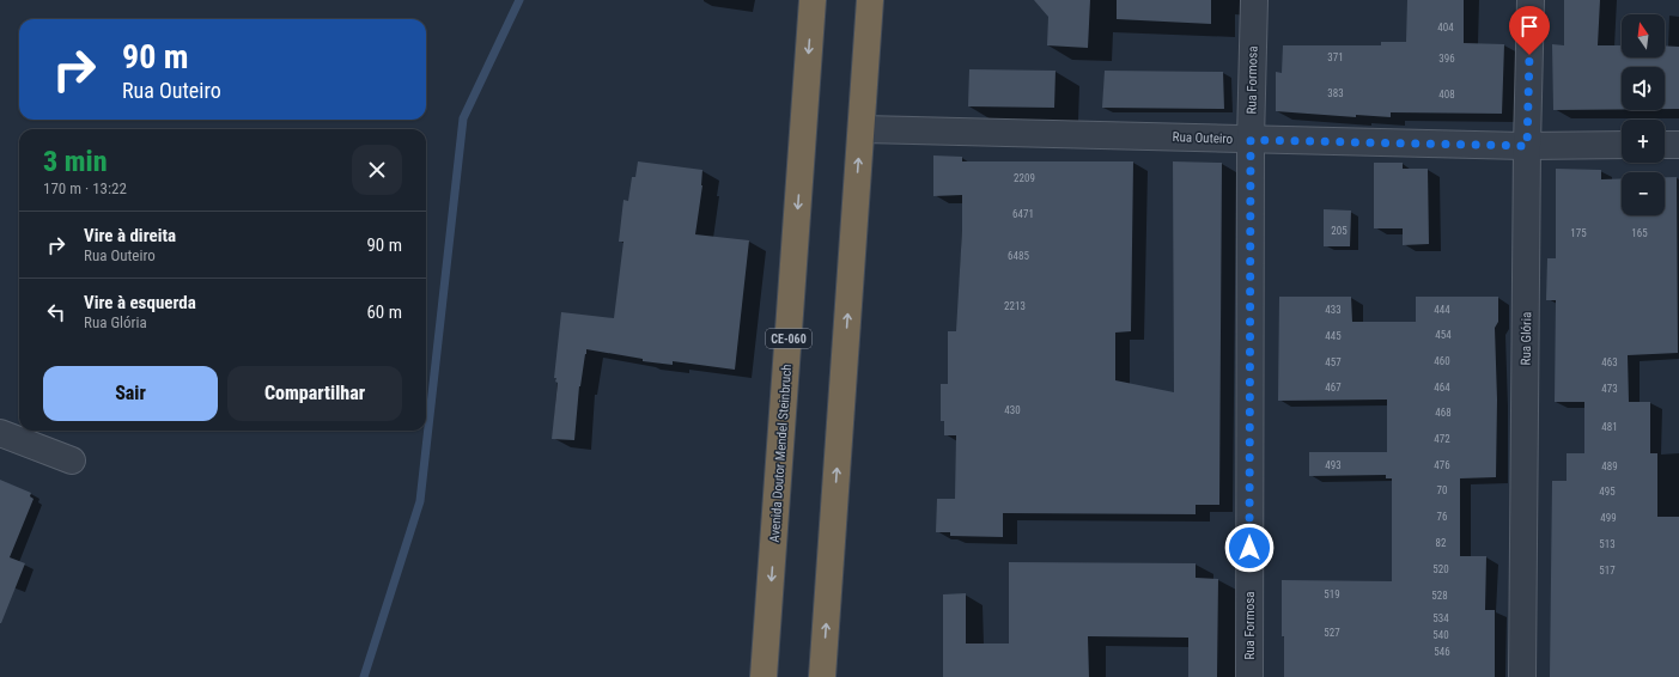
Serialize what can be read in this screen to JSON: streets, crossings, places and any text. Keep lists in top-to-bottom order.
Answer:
{
  "streets": {
    "highway": ["CE-060", "Avenida Doutor Mendel Steinbruch"],
    "street": ["Rua Formosa", "Rua Outeiro", "Rua Glória"]
  },
  "crossings": [
    ["Rua Formosa", "Rua Outeiro"],
    ["Rua Outeiro", "Rua Glória"]
  ],
  "house_numbers": [
    "404",
    "371",
    "396",
    "383",
    "408",
    "2209",
    "6471",
    "205",
    "175",
    "165",
    "6485",
    "2213",
    "433",
    "444",
    "454",
    "445",
    "460",
    "457",
    "463",
    "467",
    "464",
    "473",
    "430",
    "468",
    "481",
    "472",
    "493",
    "476",
    "489",
    "70",
    "495",
    "76",
    "499",
    "82",
    "513",
    "520",
    "517",
    "519",
    "528",
    "534",
    "527",
    "540",
    "546"
  ],
  "north": "top",
  "page": {
    "map_buttons": ["+", "−"],
    "turn": ["90 m", "Rua Outeiro"],
    "heading": ["3 min", "170 m · 13:22"],
    "list": [
      {
        "name": "Vire à direita",
        "note": "Rua Outeiro",
        "value": "90 m"
      },
      {
        "name": "Vire à esquerda",
        "note": "Rua Glória",
        "value": "60 m"
      }
    ],
    "buttons": ["Sair", "Compartilhar"]
  }
}
